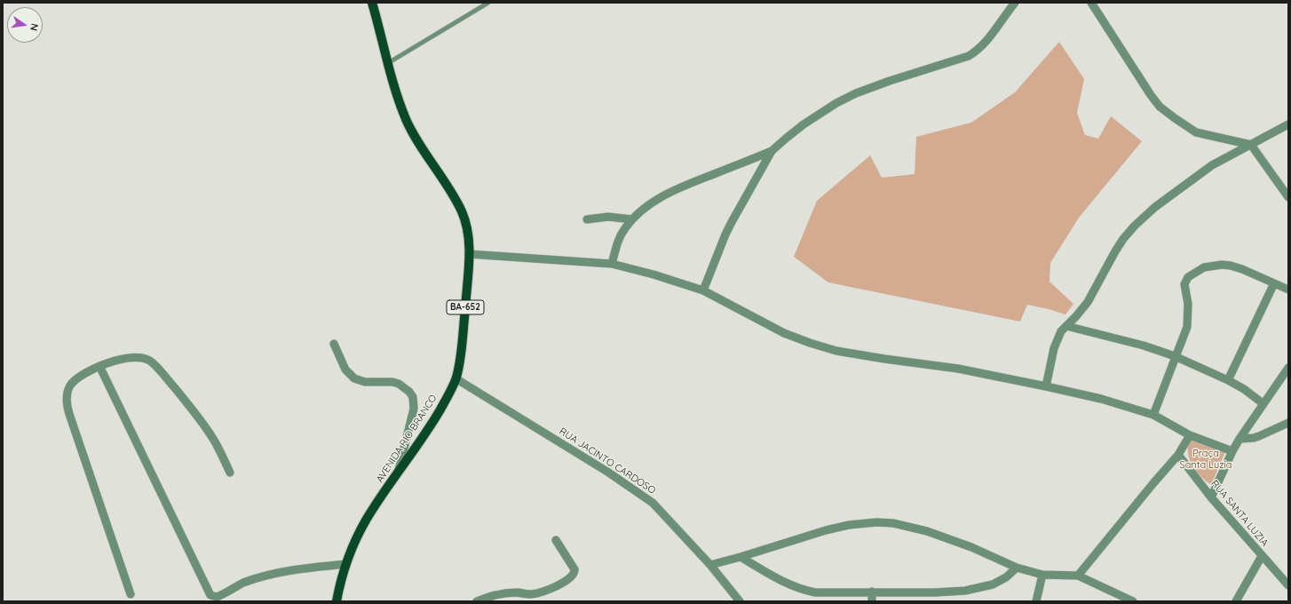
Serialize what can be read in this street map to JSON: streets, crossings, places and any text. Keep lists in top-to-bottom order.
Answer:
{
  "streets": {
    "main road": ["BA-652", "AVENIDA RIO BRANCO"],
    "street": ["RUA JACINTO CARDOSO", "RUA SANTA LUZIA"]
  },
  "crossings": [
    ["AVENIDA RIO BRANCO", "RUA JACINTO CARDOSO"]
  ],
  "parks": ["Praça Santa Luzia"],
  "north": "right"
}
